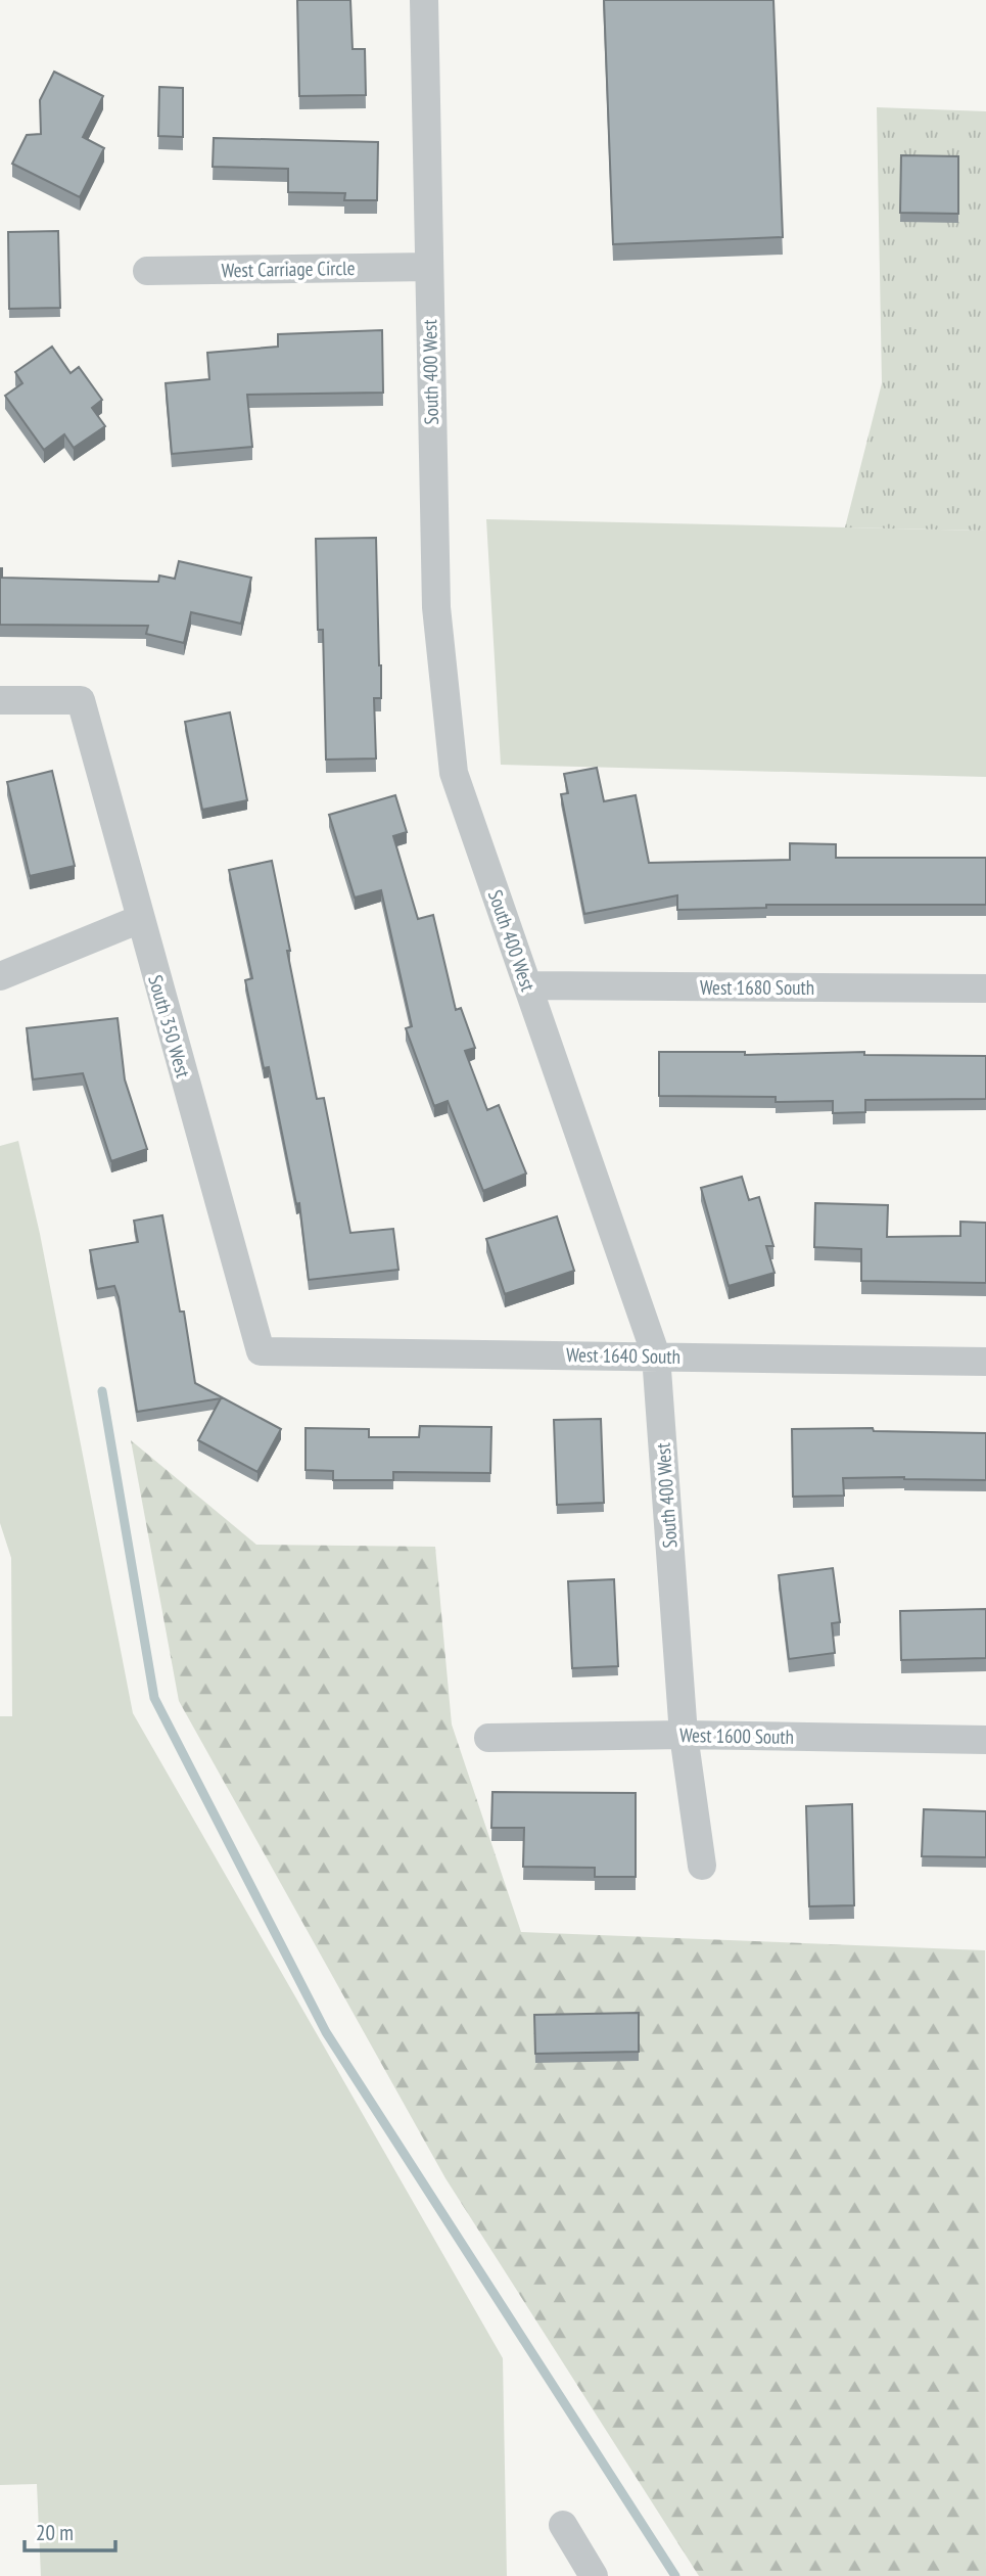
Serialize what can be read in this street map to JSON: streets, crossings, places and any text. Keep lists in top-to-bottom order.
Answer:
{
  "streets": {
    "street": [
      "West Carriage Circle",
      "South 400 West",
      "West 1680 South",
      "South 350 West",
      "West 1640 South",
      "West 1600 South"
    ]
  },
  "crossings": [
    ["West Carriage Circle", "South 400 West"],
    ["South 400 West", "West 1680 South"],
    ["South 400 West", "West 1640 South"],
    ["South 400 West", "West 1600 South"],
    ["South 350 West", "West 1640 South"]
  ],
  "scale_bar": "20 m"
}
